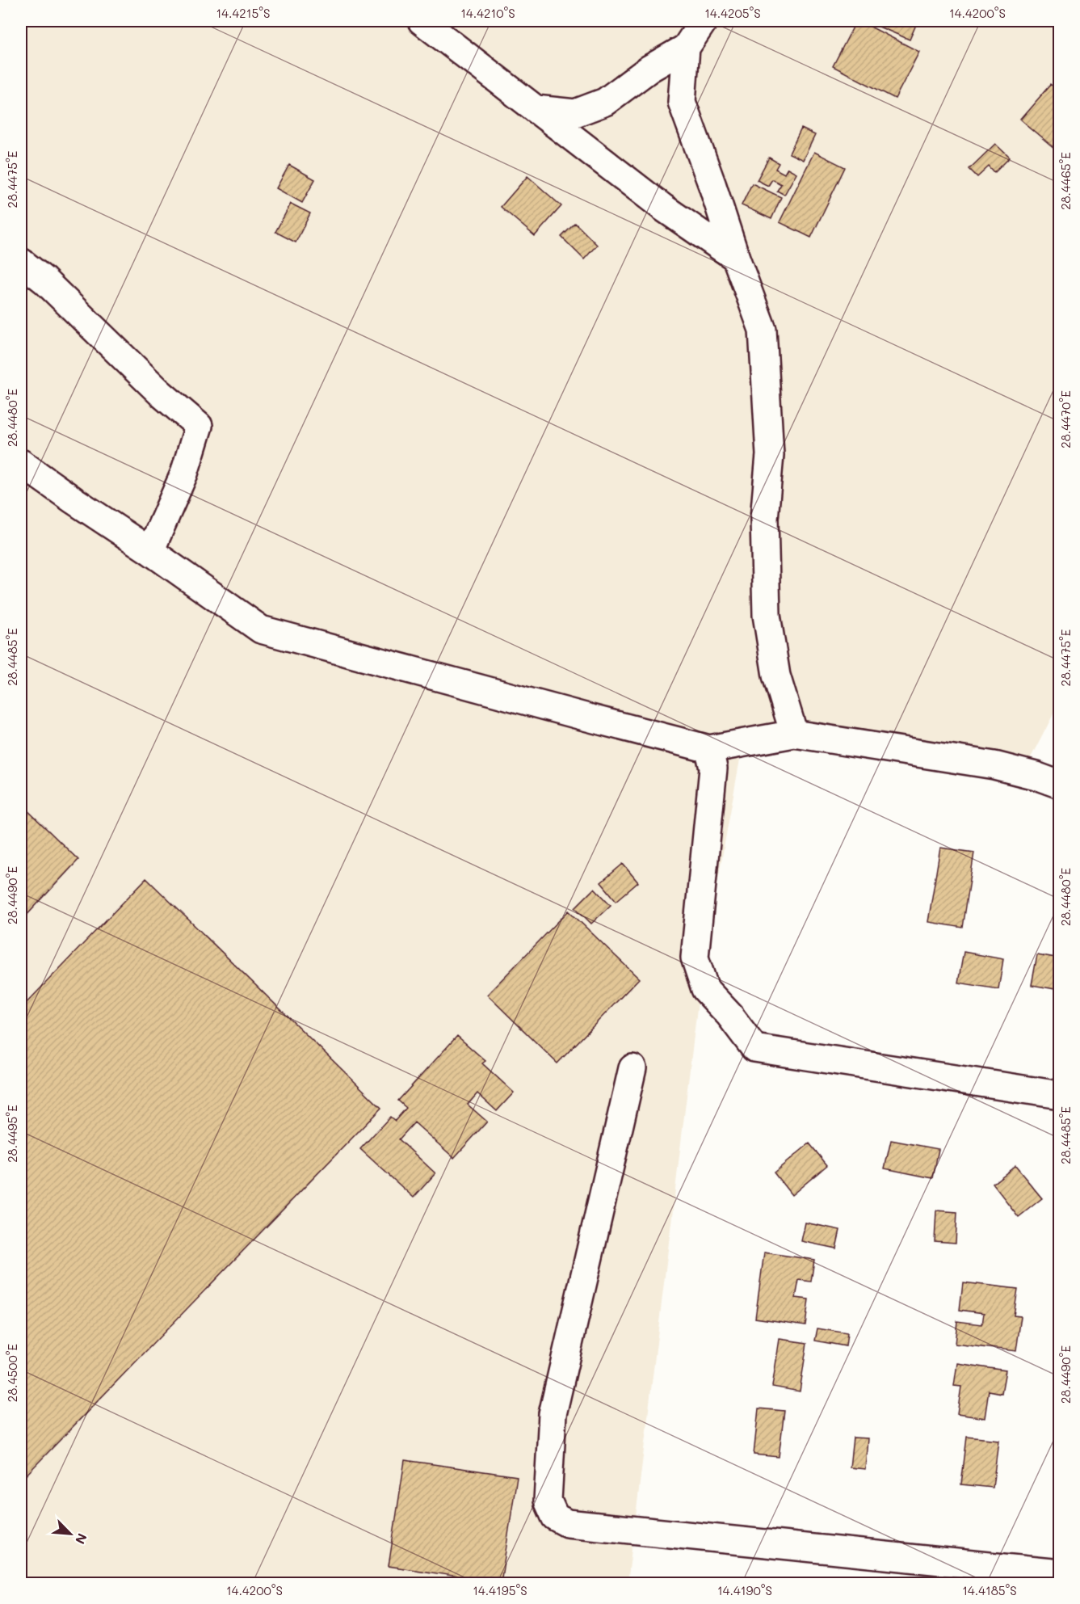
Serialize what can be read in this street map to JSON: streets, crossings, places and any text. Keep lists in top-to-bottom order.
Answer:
{
  "north": "bottom right",
  "coordinates": [
    "14.4215°S",
    "14.4210°S",
    "14.4205°S",
    "14.4200°S",
    "28.4475°E",
    "28.4465°E",
    "28.4480°E",
    "28.4470°E",
    "28.4485°E",
    "28.4490°E",
    "28.4495°E",
    "28.4500°E",
    "14.4195°S",
    "14.4190°S",
    "14.4185°S"
  ]
}
